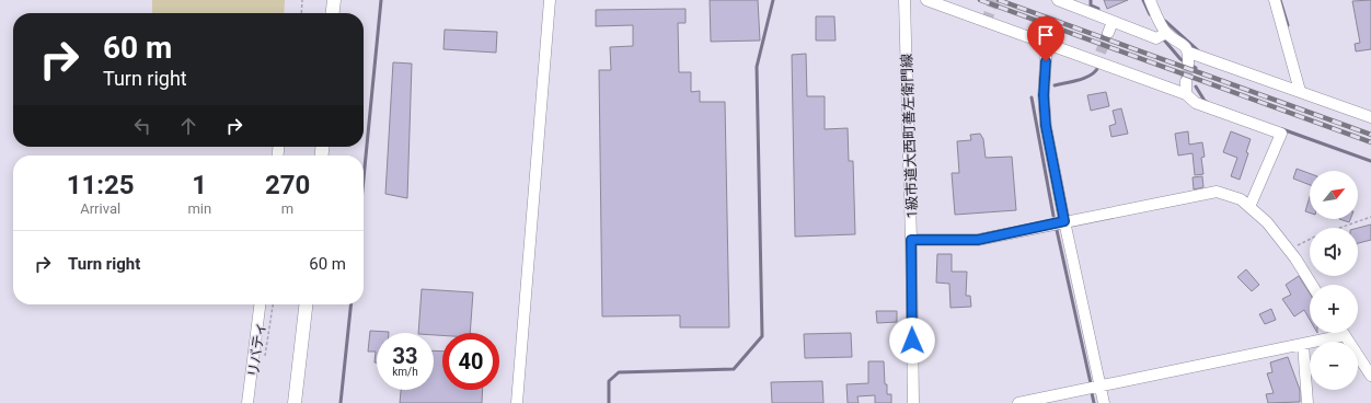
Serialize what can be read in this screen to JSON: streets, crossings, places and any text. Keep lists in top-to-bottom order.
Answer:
{
  "streets": {
    "street": ["1級市道大西町善左衛門線"],
    "path": ["リバティ"]
  },
  "north": "top right",
  "page": {
    "turn": ["60 m", "Turn right"],
    "eta": [
      "11:25",
      "Arrival",
      "1",
      "min",
      "270",
      "m"
    ],
    "map_buttons": ["+", "−"],
    "list": [
      {
        "name": "Turn right",
        "value": "60 m"
      }
    ],
    "speed": "33 km/h",
    "limit": "40"
  }
}
